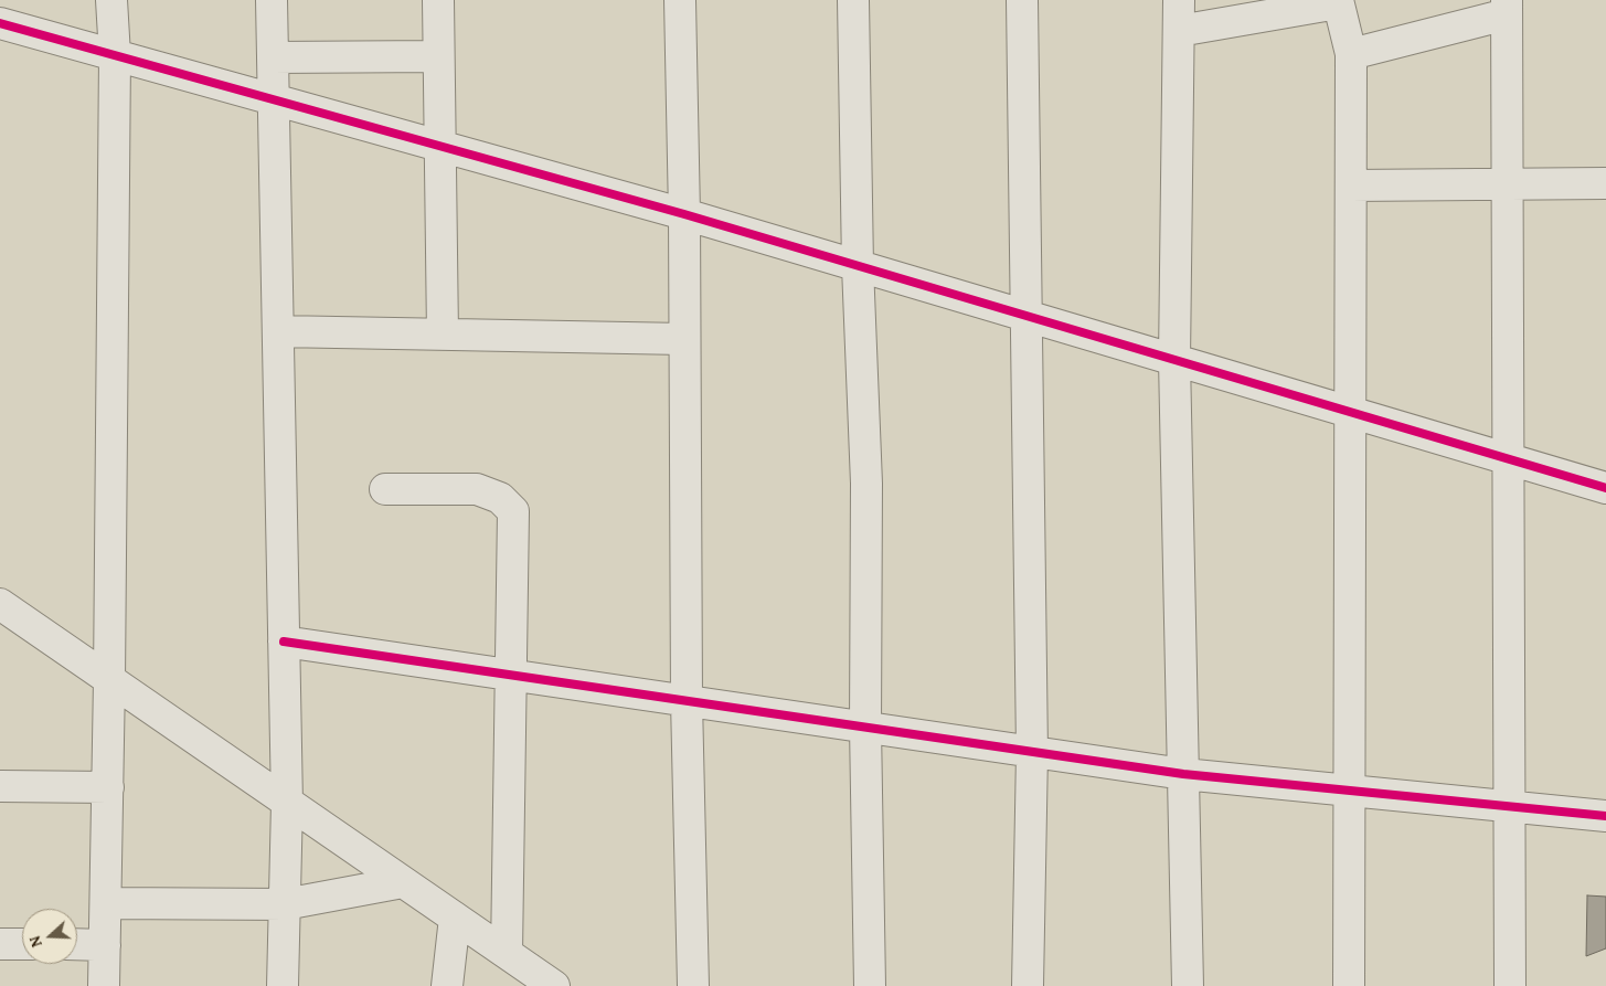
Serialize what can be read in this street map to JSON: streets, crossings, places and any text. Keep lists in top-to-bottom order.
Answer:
{
  "north": "left"
}
